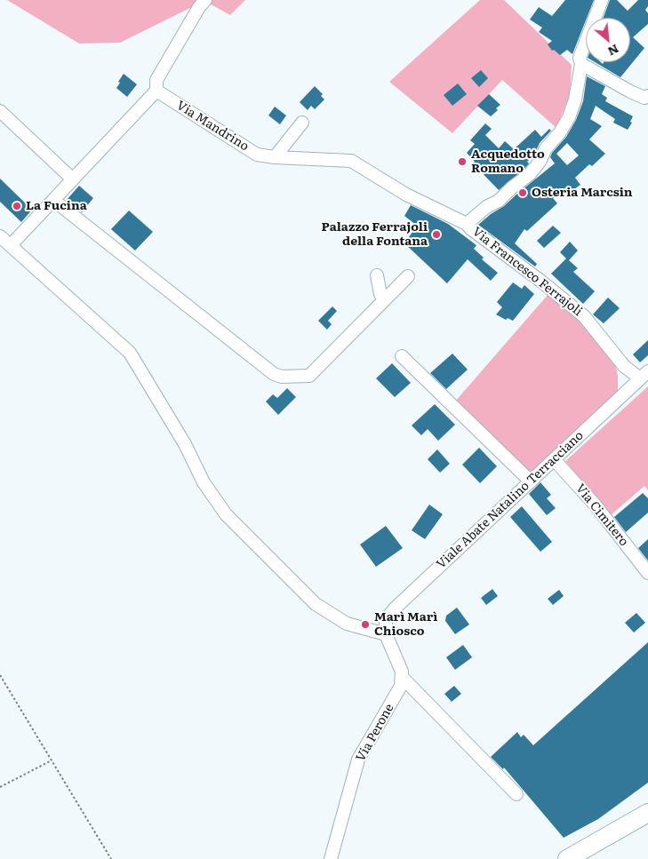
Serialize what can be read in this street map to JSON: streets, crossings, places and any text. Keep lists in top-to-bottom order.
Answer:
{
  "streets": {
    "street": [
      "Via Mandrino",
      "Via Francesco Ferrajoli",
      "Viale Abate Natalino Terracciano",
      "Via Cimitero",
      "Via Perone"
    ]
  },
  "crossings": [
    ["Via Mandrino", "Via Francesco Ferrajoli"],
    ["Via Francesco Ferrajoli", "Viale Abate Natalino Terracciano"],
    ["Viale Abate Natalino Terracciano", "Via Cimitero"]
  ],
  "places": [
    "Acquedotto Romano",
    "Osteria Marcsin",
    "La Fucina",
    "Palazzo Ferrajoli della Fontana",
    "Marì Marì Chiosco"
  ],
  "north": "bottom right"
}
